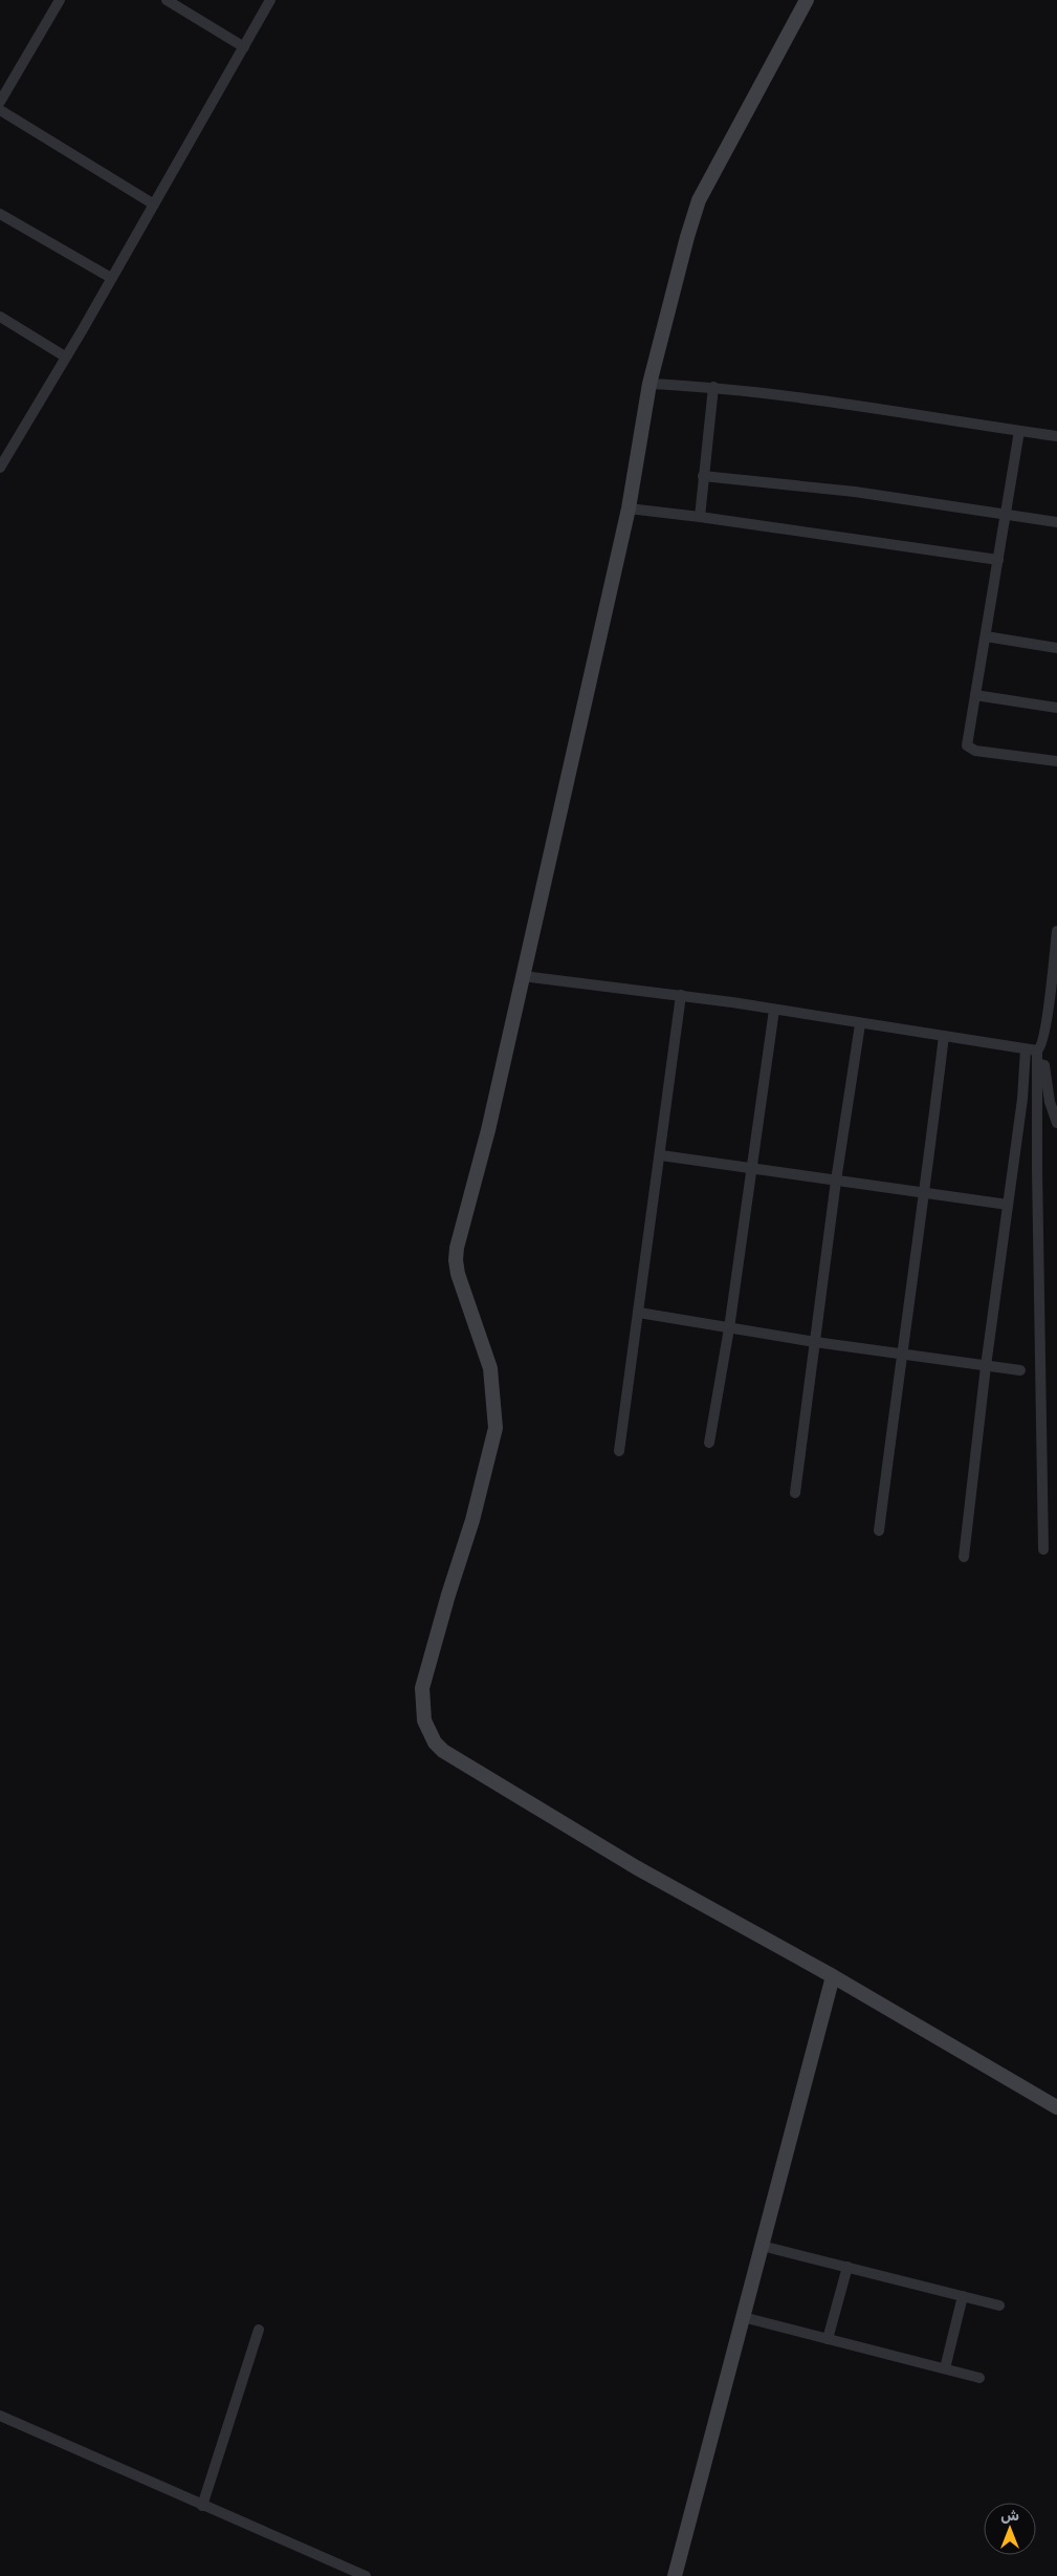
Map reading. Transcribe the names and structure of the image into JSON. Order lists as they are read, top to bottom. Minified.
{"north":"top"}
